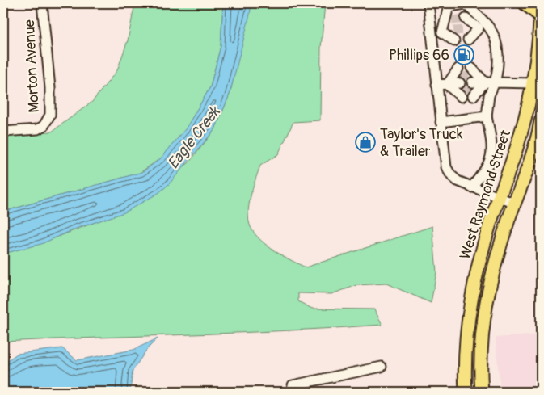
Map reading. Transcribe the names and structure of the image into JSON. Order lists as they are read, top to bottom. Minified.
{"streets":{"main road":["West Raymond Street"],"street":["Morton Avenue"]},"water":["Eagle Creek"],"places":{"fuel station":["Phillips 66"],"shop":["Taylor's Truck & Trailer"]}}
